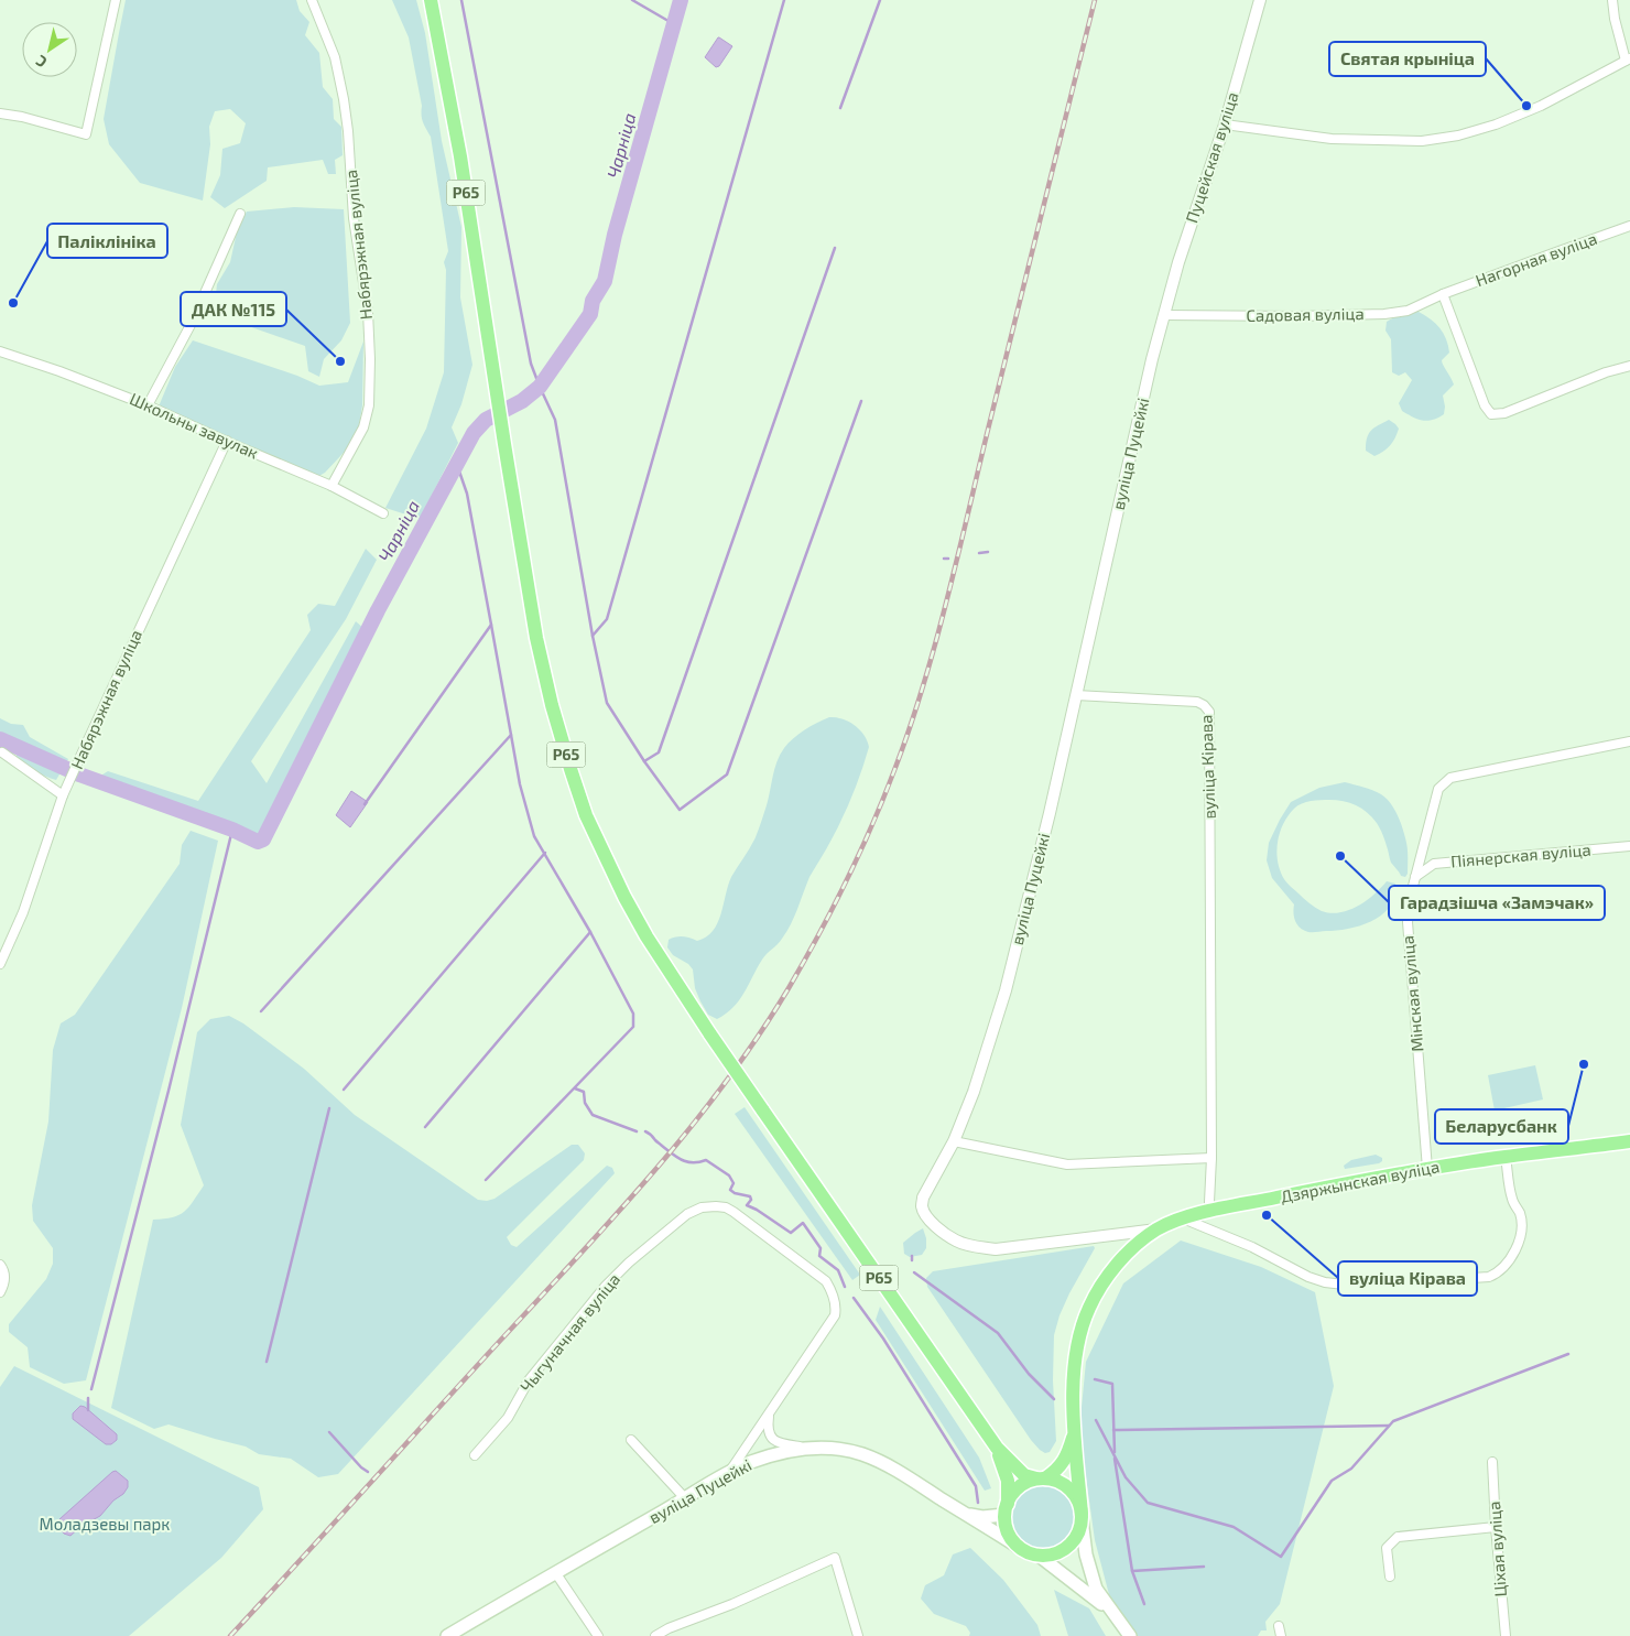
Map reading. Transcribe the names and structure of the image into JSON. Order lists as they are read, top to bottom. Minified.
{"streets":{"main road":["Р65","вуліца Пуцейкі","Дзяржынская вуліца"],"street":["Пуцейская вуліца","Набярэжная вуліца","Нагорная вуліца","Садовая вуліца","Школьны завулак","вуліца Кірава","Піянерская вуліца","Мінская вуліца","Чыгуначная вуліца","Ціхая вуліца"]},"crossings":[["Пуцейская вуліца","Садовая вуліца"],["Пуцейская вуліца","вуліца Пуцейкі"],["Р65","вуліца Пуцейкі"],["Р65","Дзяржынская вуліца"],["Набярэжная вуліца","Школьны завулак"],["Нагорная вуліца","Садовая вуліца"],["Садовая вуліца","вуліца Пуцейкі"],["вуліца Пуцейкі","вуліца Кірава"],["вуліца Пуцейкі","Дзяржынская вуліца"],["вуліца Пуцейкі","Чыгуначная вуліца"],["вуліца Кірава","Дзяржынская вуліца"],["Піянерская вуліца","Мінская вуліца"],["Мінская вуліца","Дзяржынская вуліца"]],"water":["Чарніца"],"parks":["Моладзевы парк"],"places":["Святая крыніца","Паліклініка","ДАК №115","Гарадзішча «Замэчак»","Беларусбанк","вуліца Кірава"],"north":"bottom left"}
